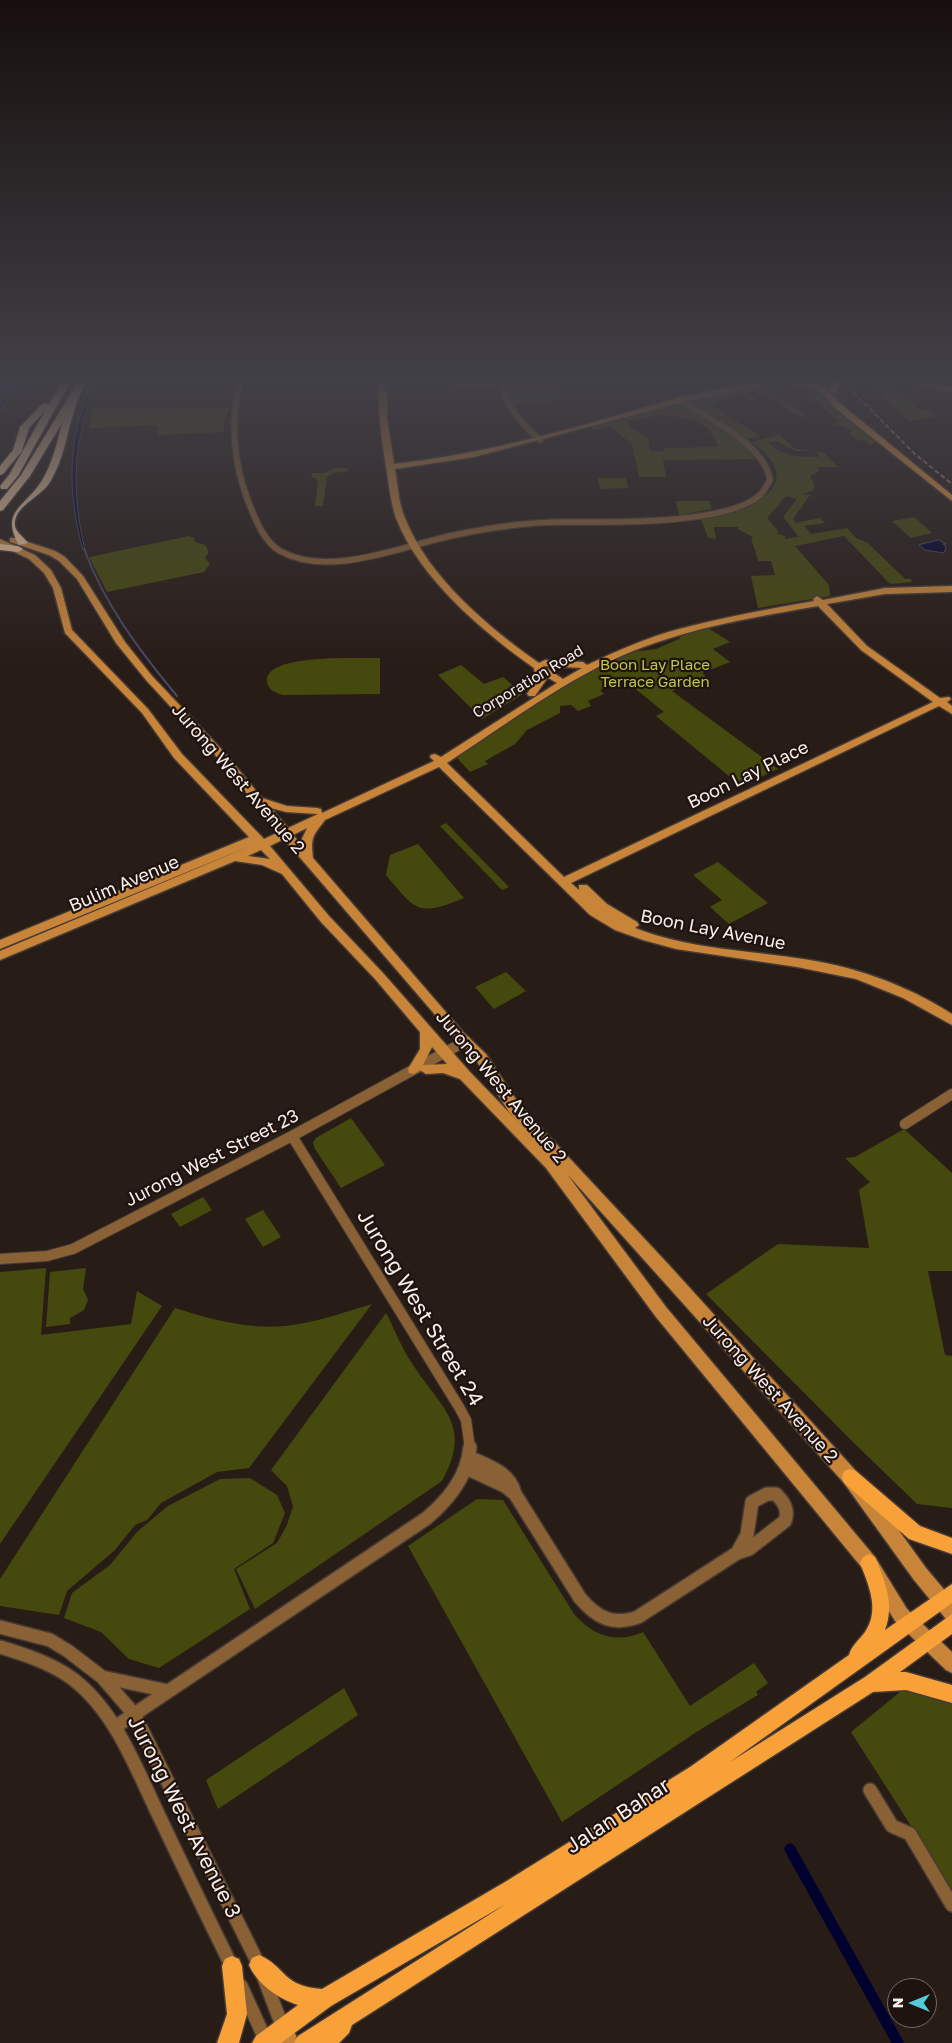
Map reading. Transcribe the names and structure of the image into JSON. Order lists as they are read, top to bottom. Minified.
{"streets":{"main road":["Corporation Road","Boon Lay Place","Jurong West Avenue 2","Bulim Avenue","Boon Lay Avenue","Jalan Bahar"],"street":["Jurong West Street 23","Jurong West Street 24","Jurong West Avenue 3"]},"crossings":[["Corporation Road","Jurong West Avenue 2"],["Corporation Road","Bulim Avenue"],["Corporation Road","Boon Lay Avenue"],["Boon Lay Place","Boon Lay Avenue"],["Jurong West Avenue 2","Bulim Avenue"],["Jurong West Avenue 2","Jurong West Street 23"],["Jurong West Avenue 2","Jalan Bahar"],["Jurong West Street 23","Jurong West Street 24"],["Jurong West Street 24","Jurong West Avenue 3"],["Jalan Bahar","Jurong West Avenue 3"]],"parks":["Boon Lay Place Terrace Garden"],"north":"left"}
